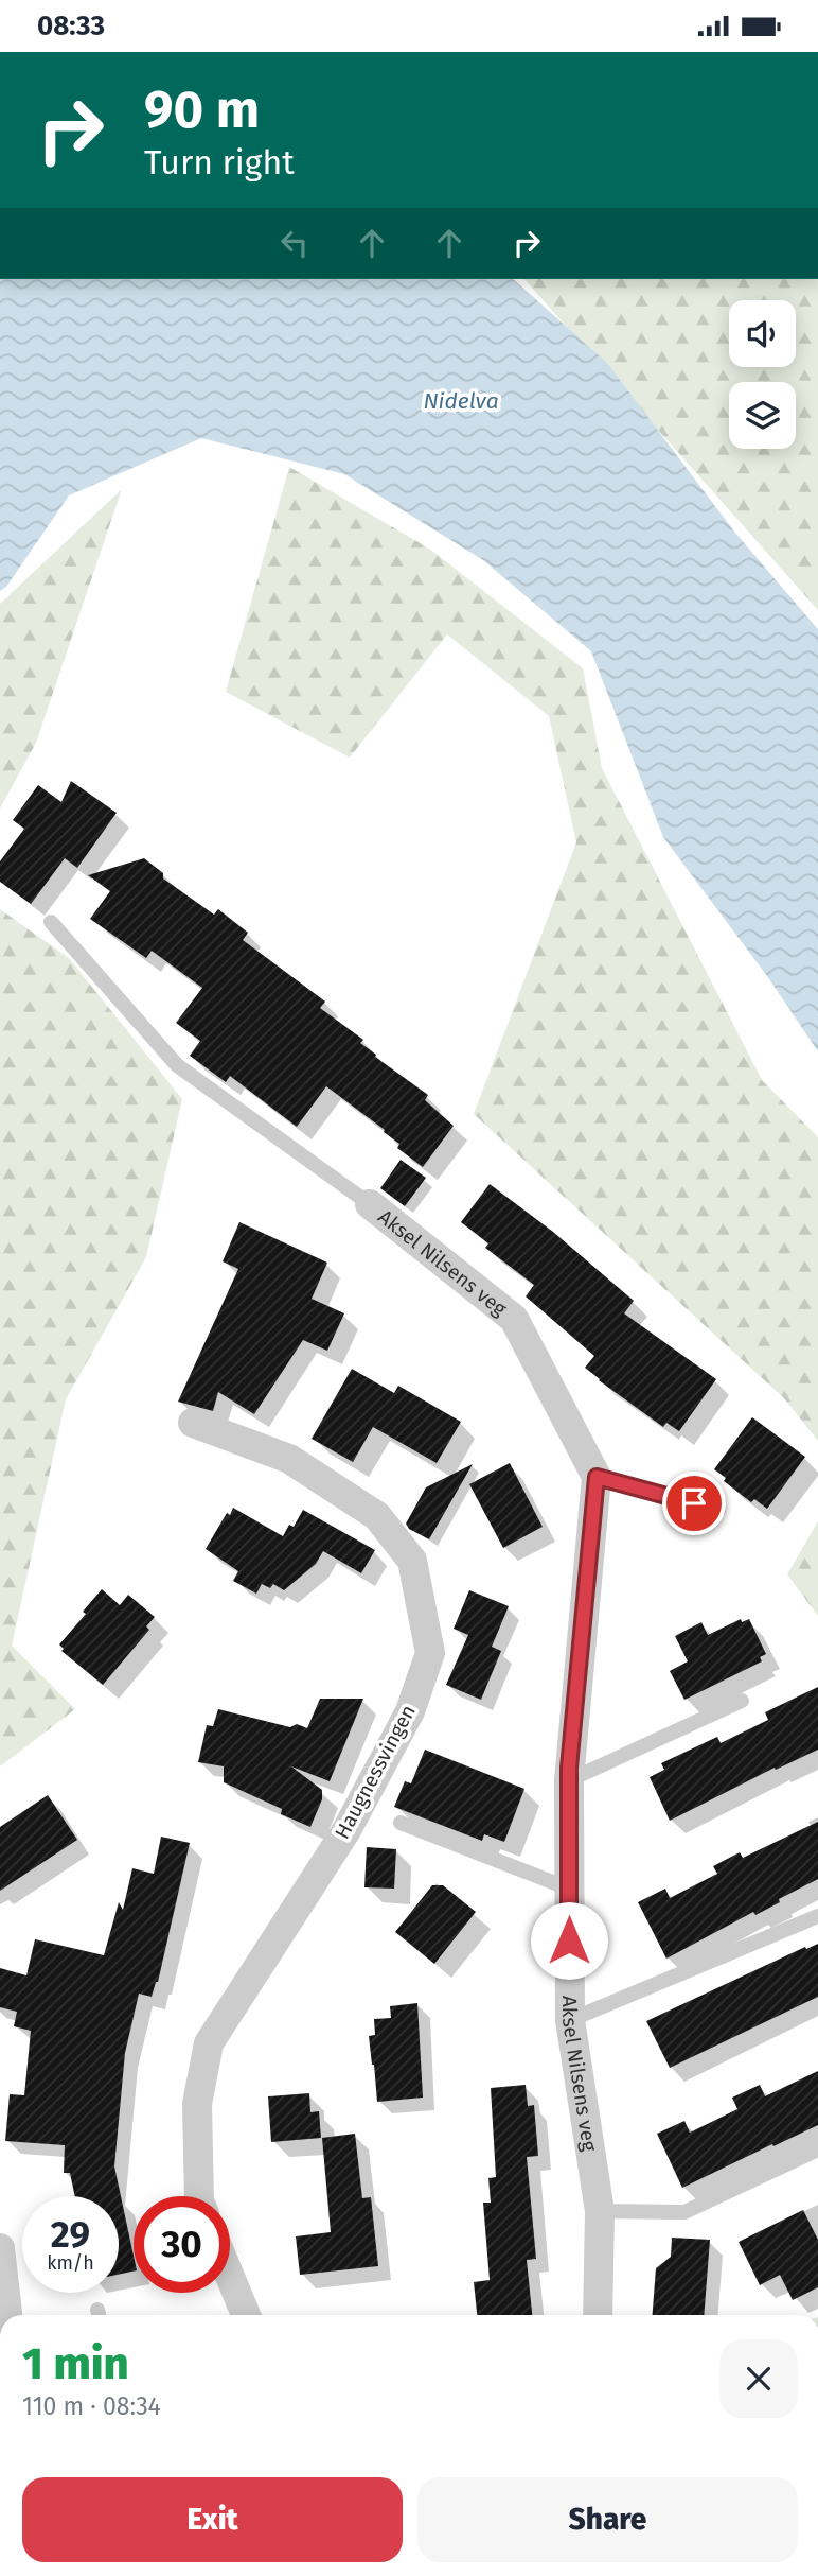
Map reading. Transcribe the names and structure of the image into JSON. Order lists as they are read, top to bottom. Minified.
{"streets":{"street":["Aksel Nilsens veg","Haugnessvingen"]},"water":["Nidelva"],"page":{"status":"08:33","turn":["90 m","Turn right"],"speed":"29 km/h","limit":"30","heading":["1 min","110 m · 08:34"],"buttons":["Exit","Share"]}}
